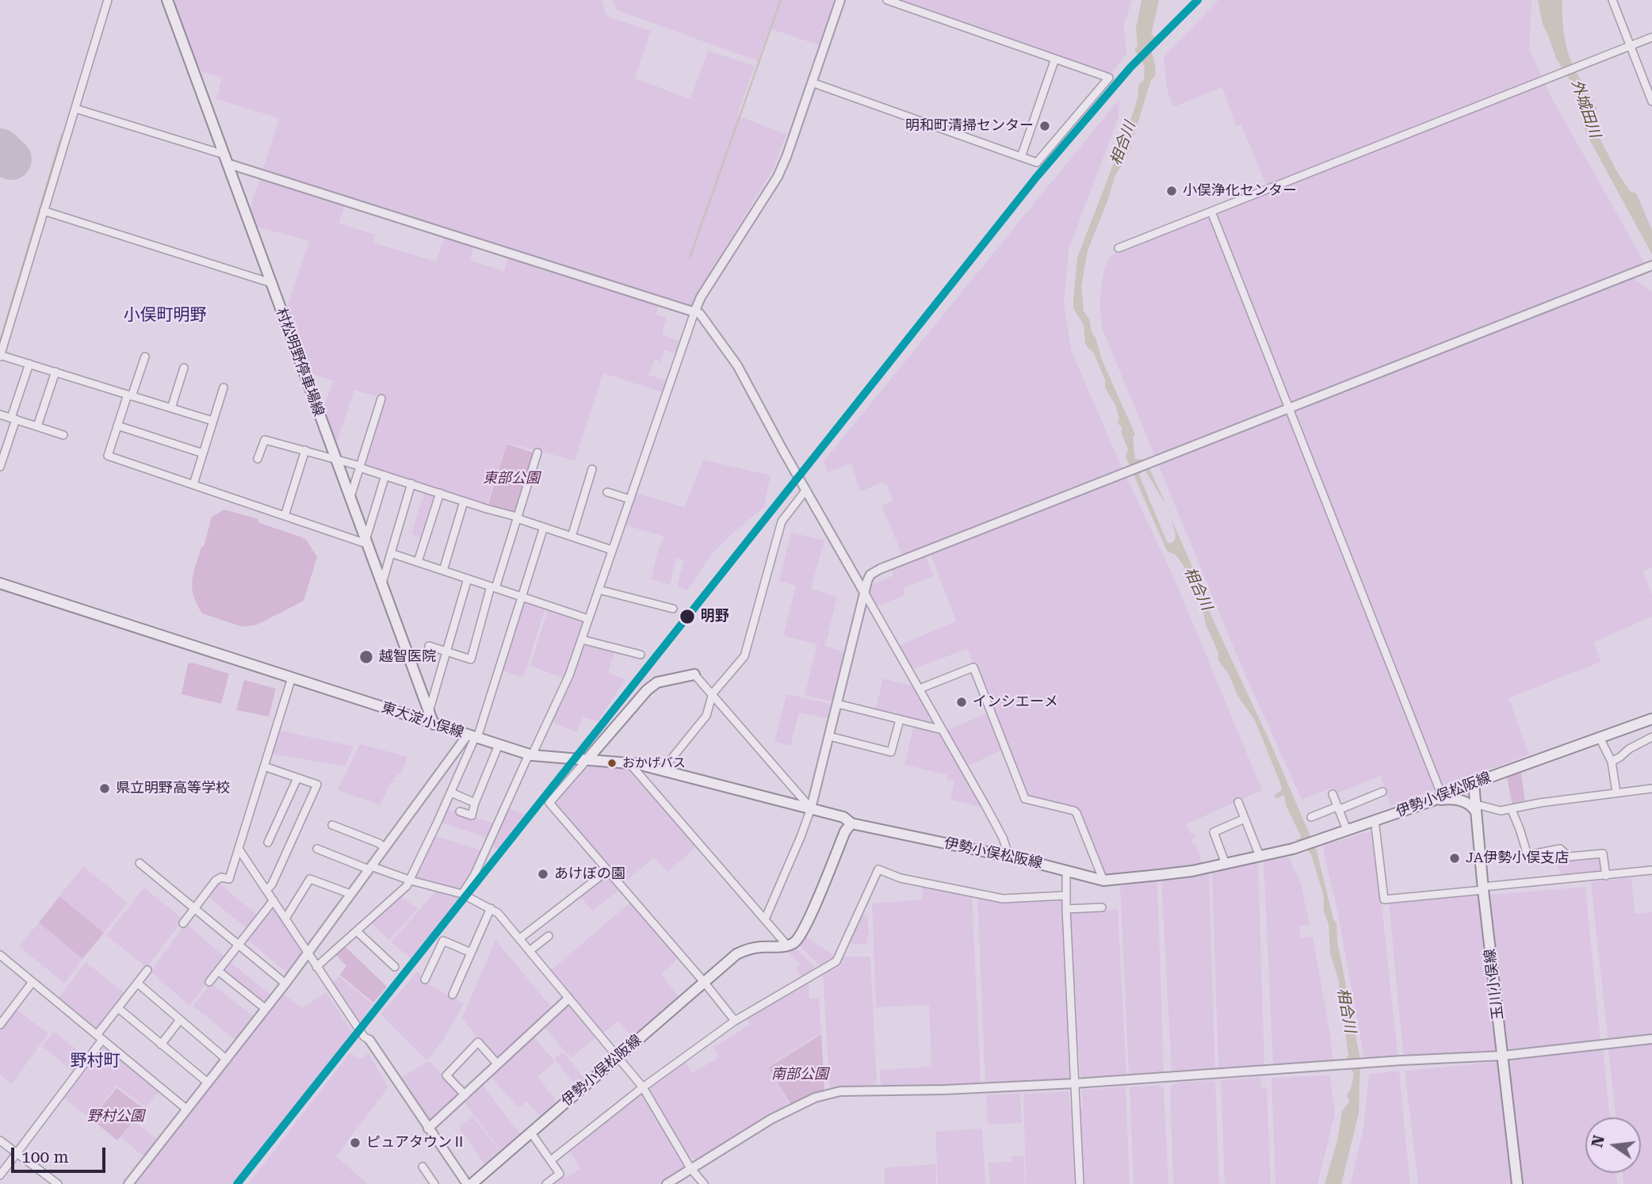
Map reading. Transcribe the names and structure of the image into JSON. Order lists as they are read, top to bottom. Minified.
{"streets":{"main road":["村松明野停車場線","東大淀小俣線","伊勢小俣松阪線","玉川小俣線"]},"crossings":[["村松明野停車場線","東大淀小俣線"],["東大淀小俣線","伊勢小俣松阪線"],["伊勢小俣松阪線","玉川小俣線"]],"districts":["小俣町明野","野村町"],"water":["外城田川","相合川"],"parks":["東部公園","南部公園","野村公園"],"places":["明和町清掃センター","小俣浄化センター","明野","越智医院","インシエーメ","おかげバス","県立明野高等学校","JA伊勢小俣支店","あけぼの園","ピュアタウンⅡ"],"scale_bar":"100 m","north":"left"}
